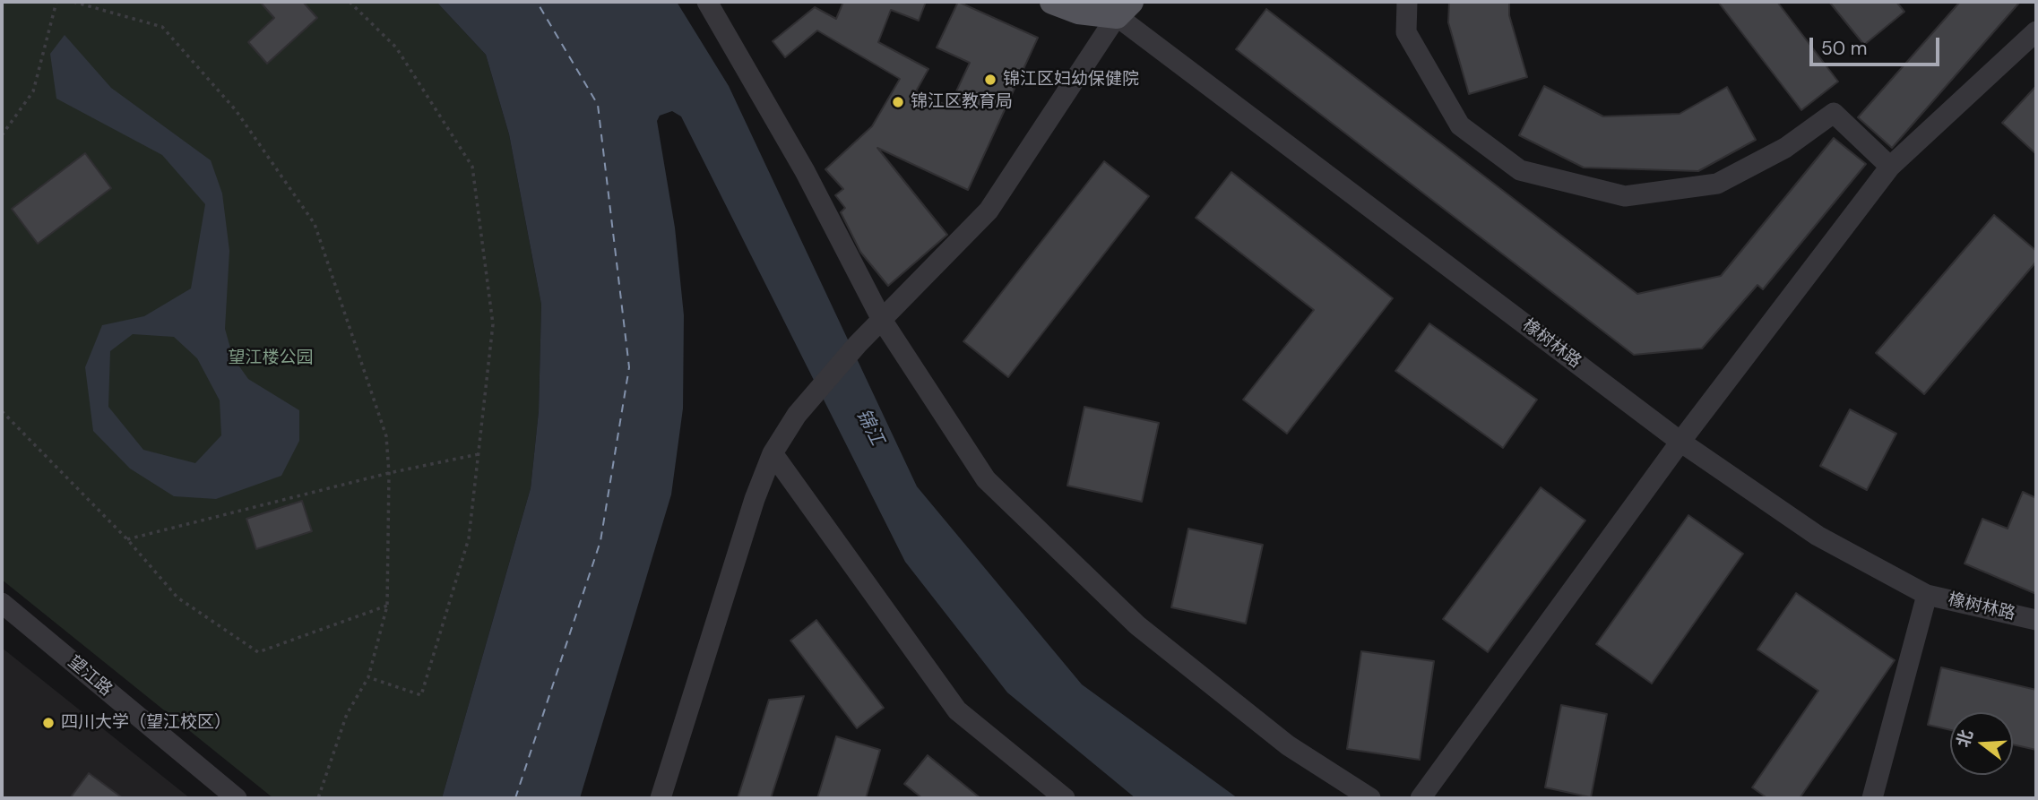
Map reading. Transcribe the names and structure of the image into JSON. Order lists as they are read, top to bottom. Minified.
{"streets":{"street":["橡树林路","望江路"]},"water":["锦江"],"parks":["望江楼公园"],"places":["锦江区妇幼保健院","锦江区教育局","四川大学（望江校区）"],"scale_bar":"50 m","north":"left"}
